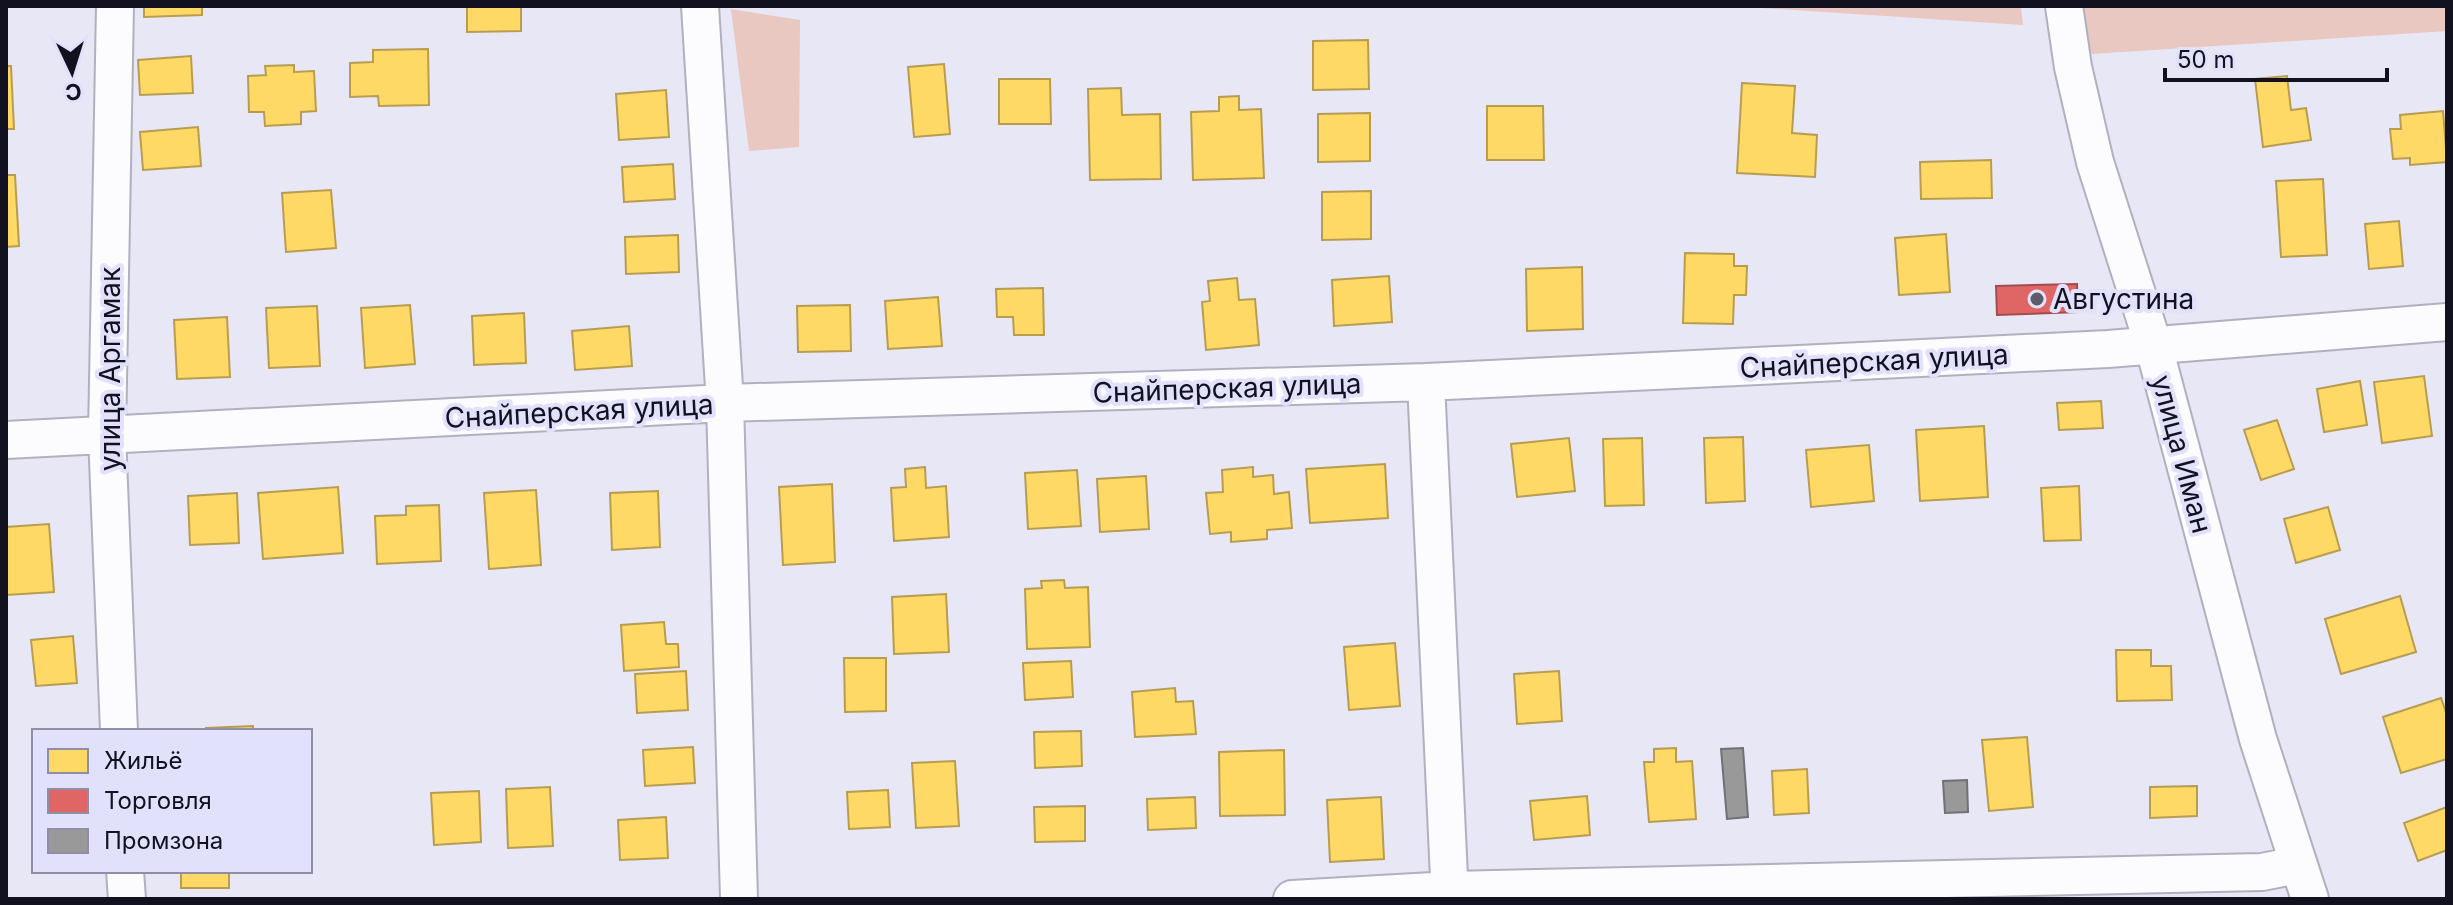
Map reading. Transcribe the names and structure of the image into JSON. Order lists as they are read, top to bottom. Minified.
{"streets":{"street":["Снайперская улица","улица Аргамак","улица Иман"]},"crossings":[["Снайперская улица","улица Аргамак"],["Снайперская улица","улица Иман"]],"places":["Августина"],"legend":["Жильё","Торговля","Промзона"],"scale_bar":"50 m","north":"bottom"}
